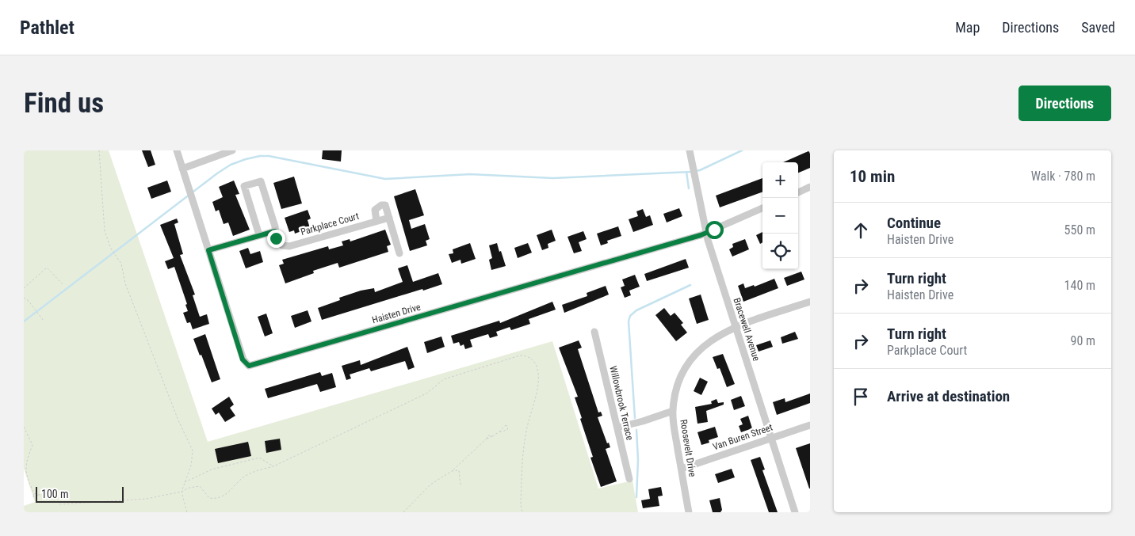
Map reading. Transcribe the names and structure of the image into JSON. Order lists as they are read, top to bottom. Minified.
{"streets":{"street":["Parkplace Court","Haisten Drive","Bracewell Avenue","Willowbrook Terrace","Van Buren Street","Roosevelt Drive"]},"crossings":[["Haisten Drive","Bracewell Avenue"],["Bracewell Avenue","Van Buren Street"],["Bracewell Avenue","Roosevelt Drive"],["Van Buren Street","Roosevelt Drive"]],"scale_bar":"100 m","page":{"header":"Pathlet","nav":["Map","Directions","Saved"],"buttons":"Directions","title":"Find us","heading":["10 min","Walk · 780 m"],"map_buttons":["+","−"],"list":[["Continue","Haisten Drive","550 m"],["Turn right","Haisten Drive","140 m"],["Turn right","Parkplace Court","90 m"],"Arrive at destination"],"scale":"100 m"}}
